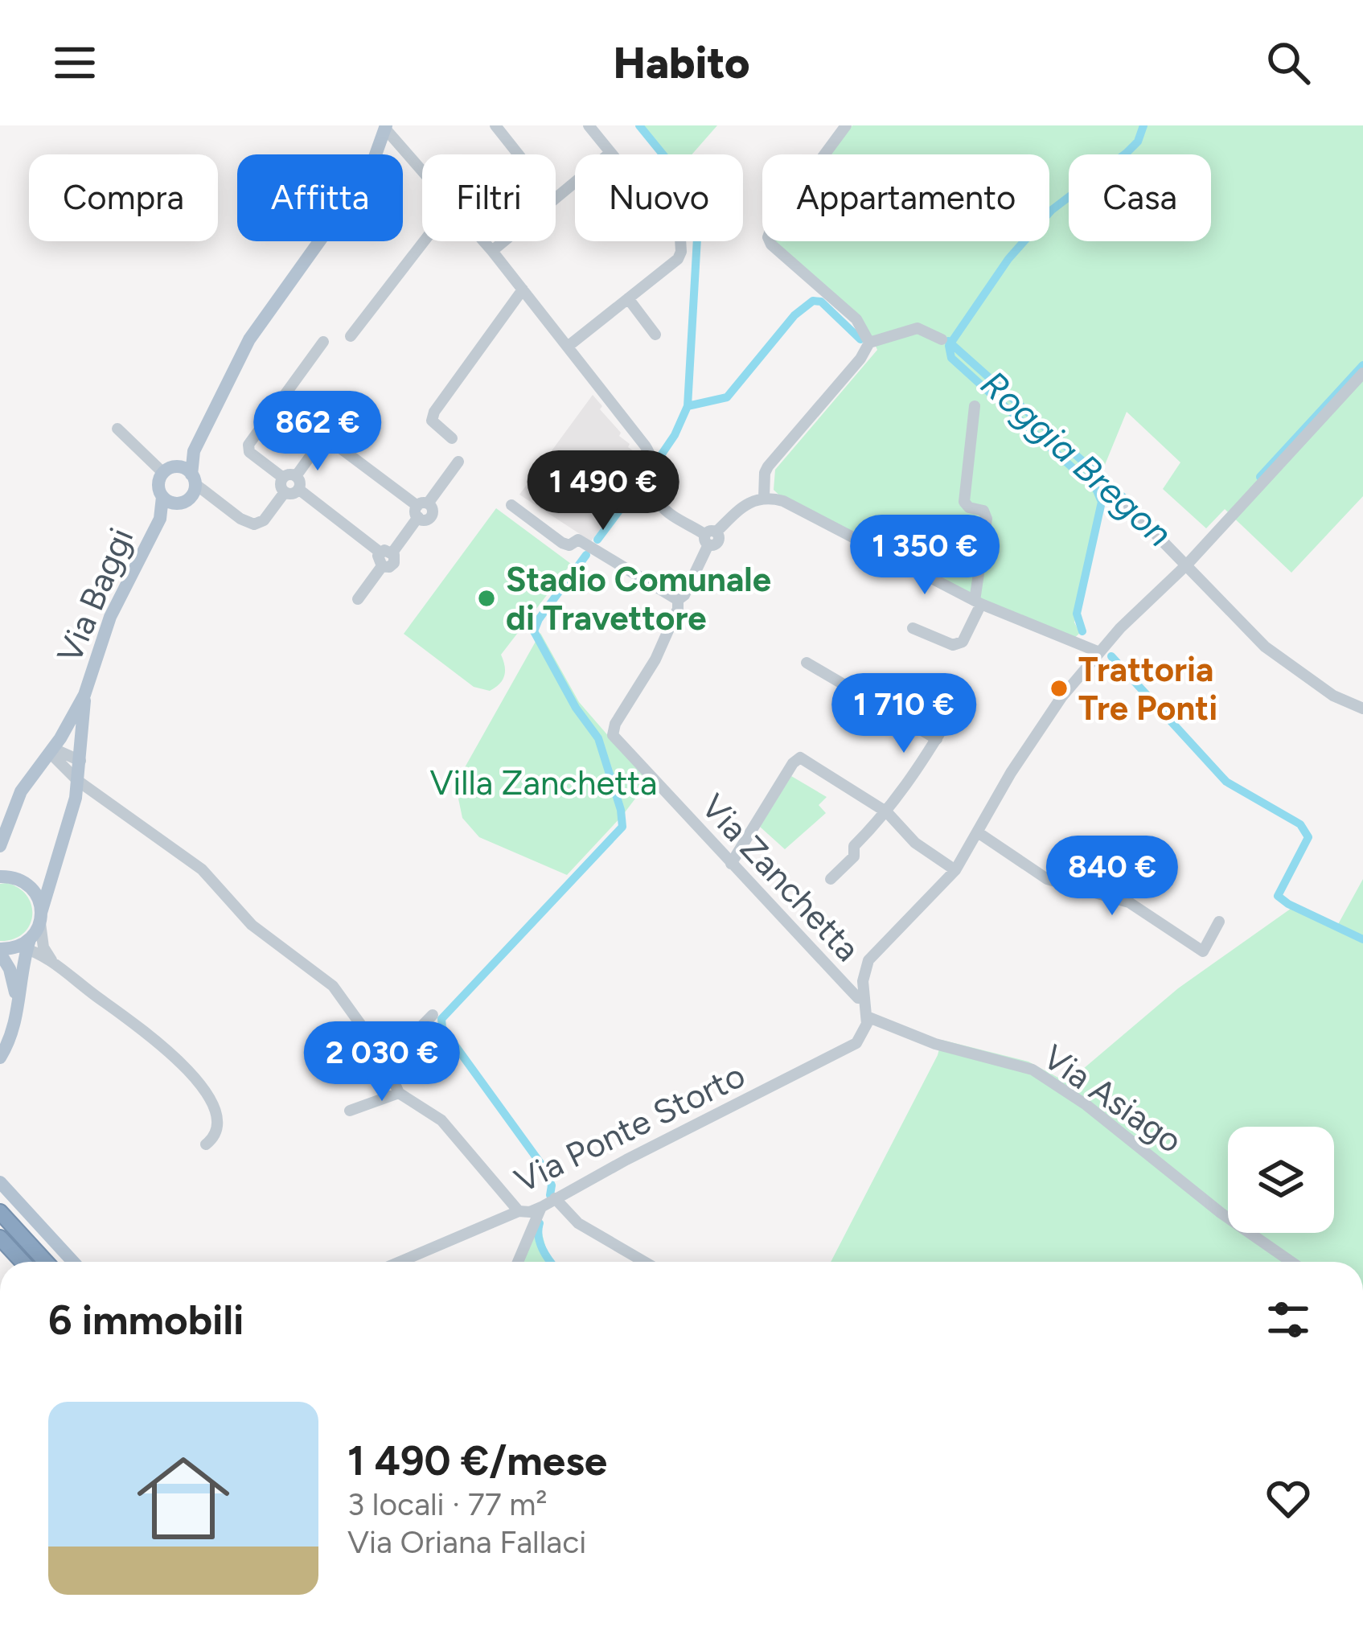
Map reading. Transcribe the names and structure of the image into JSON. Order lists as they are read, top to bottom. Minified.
{"streets":{"main road":["Via Baggi"],"street":["Via Zanchetta","Via Asiago","Via Ponte Storto"]},"crossings":[["Via Asiago","Via Ponte Storto"]],"water":["Roggia Bregon"],"parks":["Villa Zanchetta"],"places":["Stadio Comunale di Travettore","Trattoria Tre Ponti"],"page":{"header":"Habito","chip":["Compra","Affitta","Filtri","Nuovo","Appartamento","Casa"],"price":["862 €","1 490 €","1 350 €","1 710 €","840 €","2 030 €"],"heading":"6 immobili","list":[{"name":"1 490 €/mese","note":"3 locali · 77 m² · Via Oriana Fallaci"}]}}
